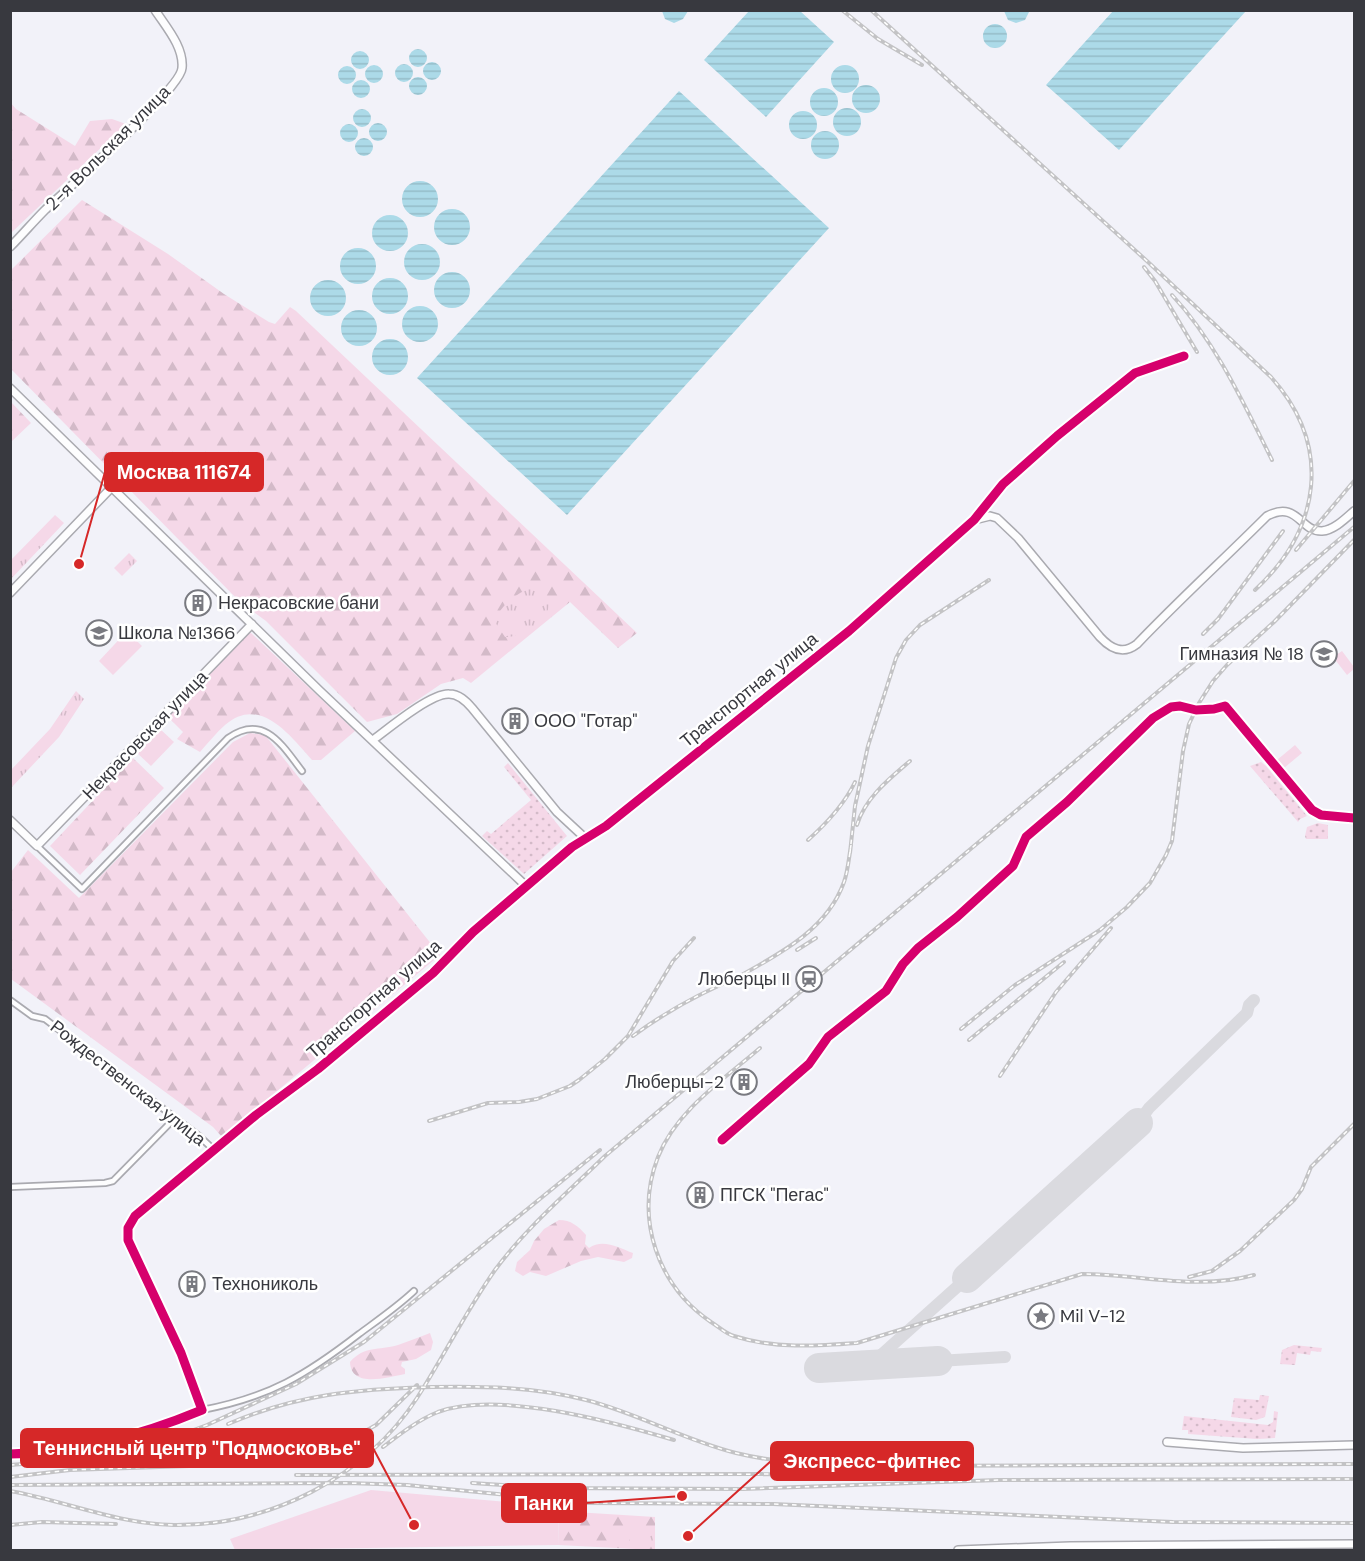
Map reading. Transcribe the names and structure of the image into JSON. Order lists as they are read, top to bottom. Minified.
{"streets":{"street":["2-я Вольская улица","Транспортная улица","Некрасовская улица","Рождественская улица"]},"crossings":[["Транспортная улица","Рождественская улица"]],"places":{"other":["Москва 111674","Панки","Теннисный центр \"Подмосковье\"","Экспресс-фитнес"],"building":["Некрасовские бани","ООО \"Готар\"","Люберцы-2","ПГСК \"Пегас\"","Технониколь"],"school or university":["Школа №1366","Гимназия № 18"],"station":["Люберцы II"],"place":["Mil V-12"]}}
